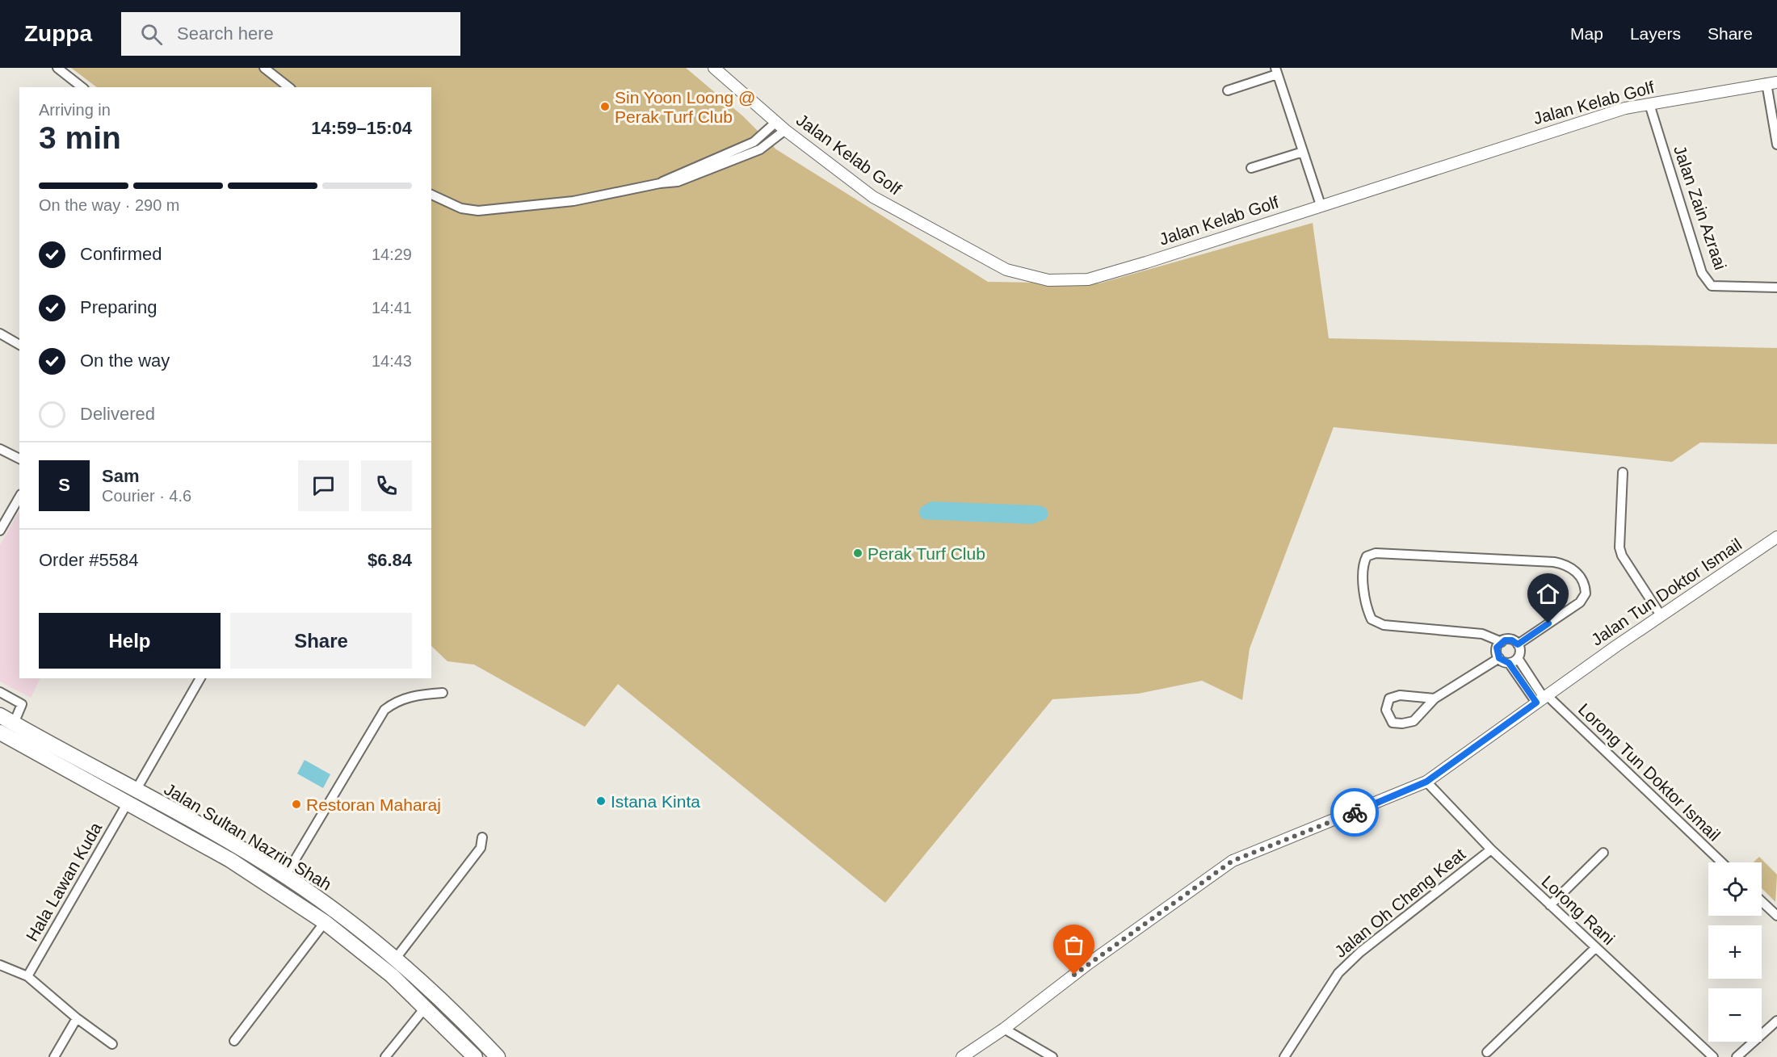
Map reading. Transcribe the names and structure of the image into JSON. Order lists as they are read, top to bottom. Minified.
{"streets":{"highway":["Jalan Sultan Nazrin Shah"],"street":["Jalan Kelab Golf","Jalan Zain Azraai","Jalan Tun Doktor Ismail","Lorong Tun Doktor Ismail","Hala Lawan Kuda","Jalan Oh Cheng Keat","Lorong Rani"]},"crossings":[["Jalan Kelab Golf","Jalan Zain Azraai"],["Jalan Tun Doktor Ismail","Lorong Tun Doktor Ismail"],["Jalan Tun Doktor Ismail","Lorong Rani"],["Jalan Sultan Nazrin Shah","Hala Lawan Kuda"],["Jalan Oh Cheng Keat","Lorong Rani"]],"places":["Sin Yoon Loong @ Perak Turf Club","Perak Turf Club","Istana Kinta","Restoran Maharaj"],"page":{"header":"Zuppa","search":"Search here","nav":["Map","Layers","Share"],"heading":["3 min","Arriving in","14:59–15:04"],"panel":["Sam","Courier · 4.6","Order #5584","$6.84"],"bar":"On the way · 290 m","list":[["Confirmed","14:29"],["Preparing","14:41"],["On the way","14:43"],"Delivered"],"round":"S","buttons":["Help","Share"],"map_buttons":["+","−"]}}
